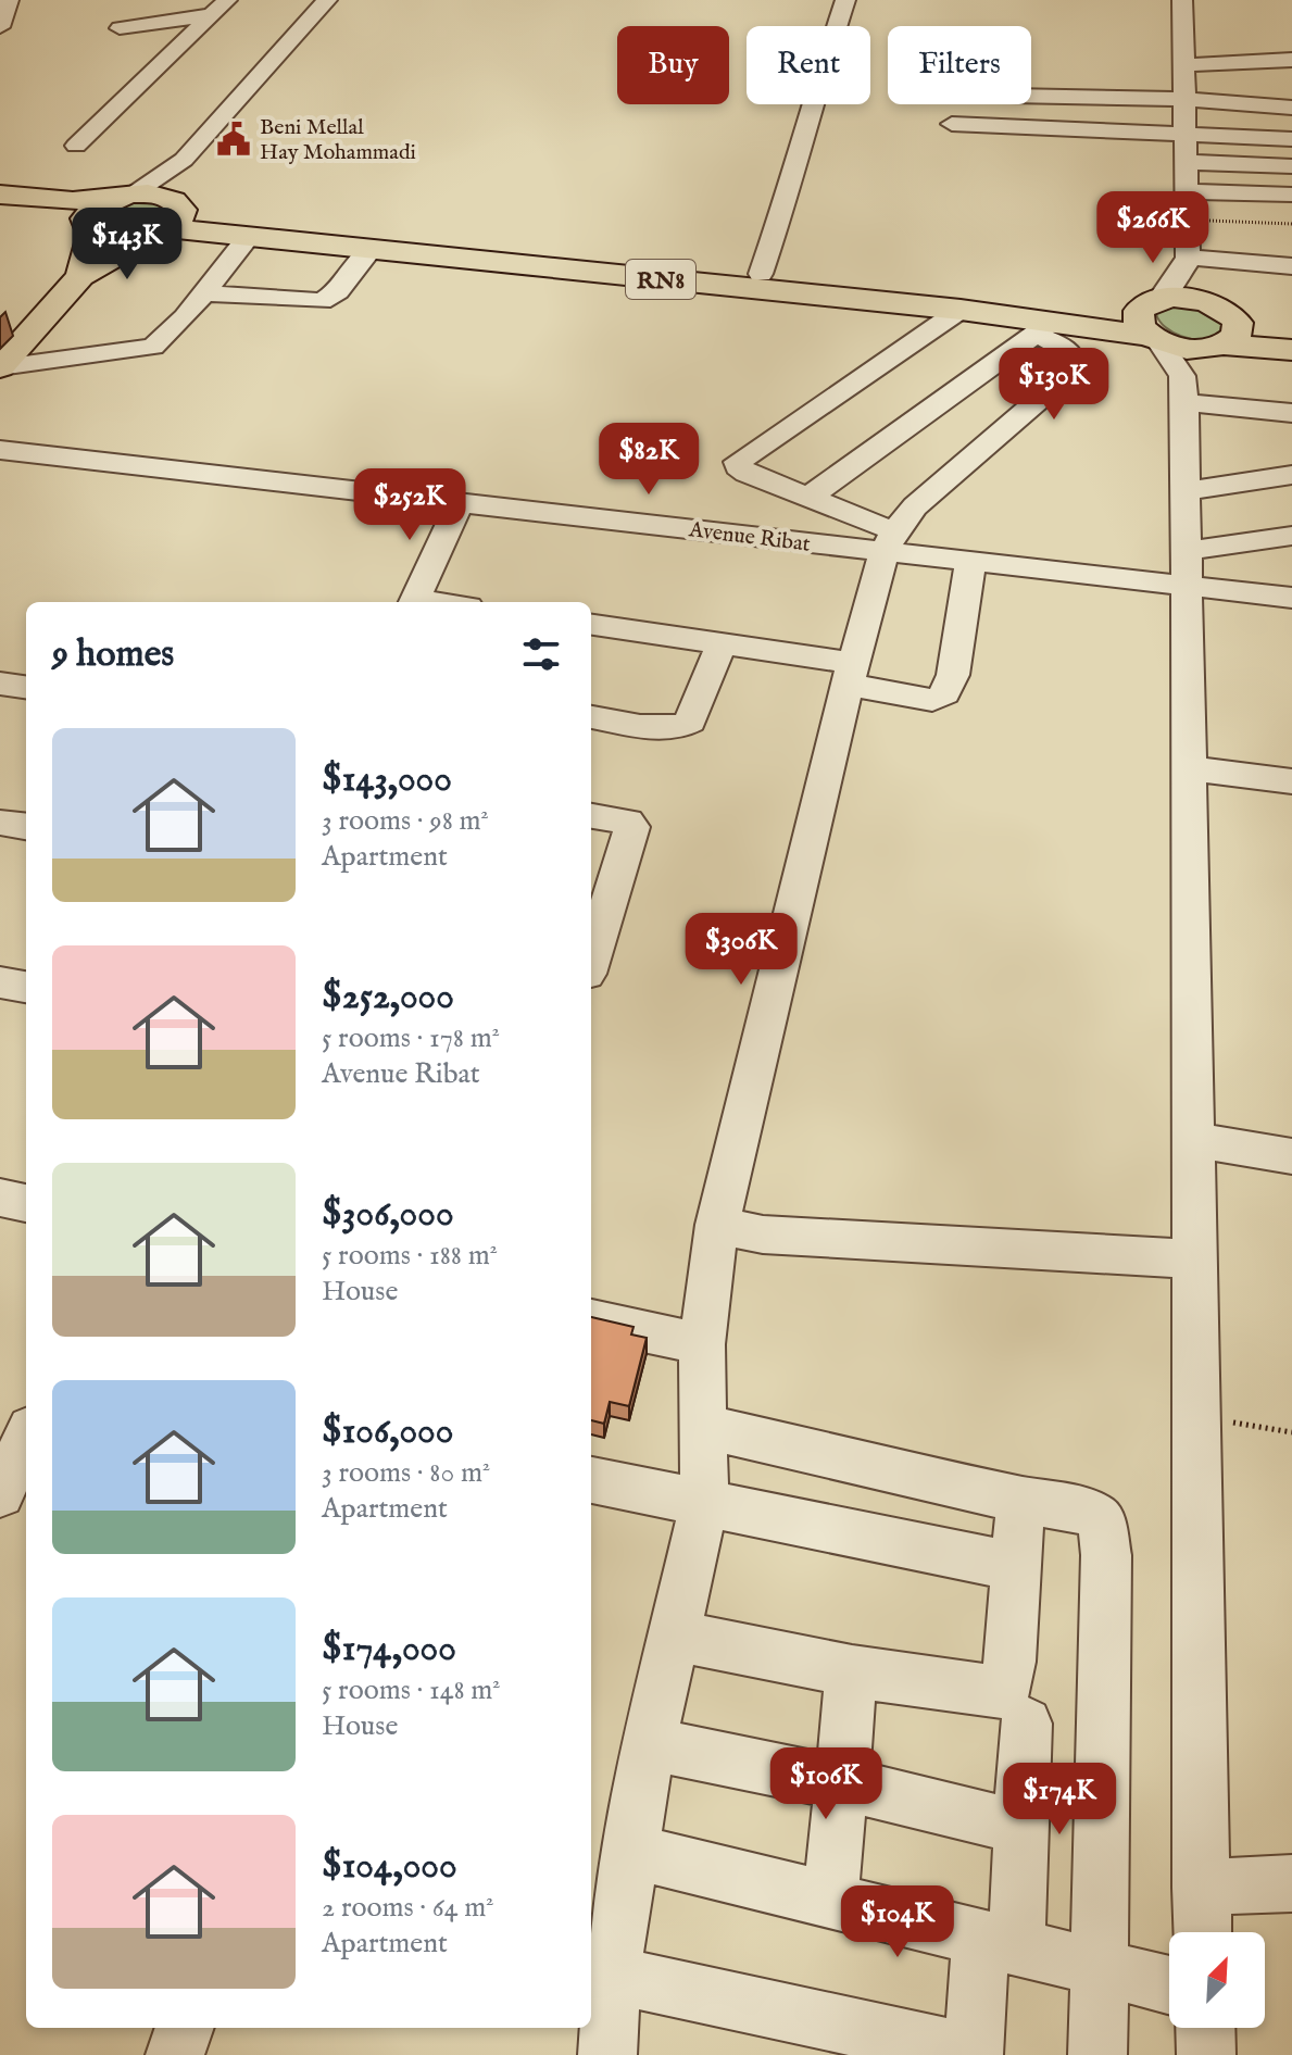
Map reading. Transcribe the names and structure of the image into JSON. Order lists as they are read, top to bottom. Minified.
{"streets":{"main road":["RN8"],"street":["Avenue Ribat"]},"places":{"public building":["Beni Mellal Hay Mohammadi"]},"north":"top right","page":{"chip":["Buy","Rent","Filters"],"price":["$266K","$143K","$130K","$82K","$252K","$306K","$106K","$174K","$104K"],"heading":"9 homes","list":[{"name":"$143,000","note":"3 rooms · 98 m² · Apartment"},{"name":"$252,000","note":"5 rooms · 178 m² · Avenue Ribat"},{"name":"$306,000","note":"5 rooms · 188 m² · House"},{"name":"$106,000","note":"3 rooms · 80 m² · Apartment"},{"name":"$174,000","note":"5 rooms · 148 m² · House"},{"name":"$104,000","note":"2 rooms · 64 m² · Apartment"}]}}
